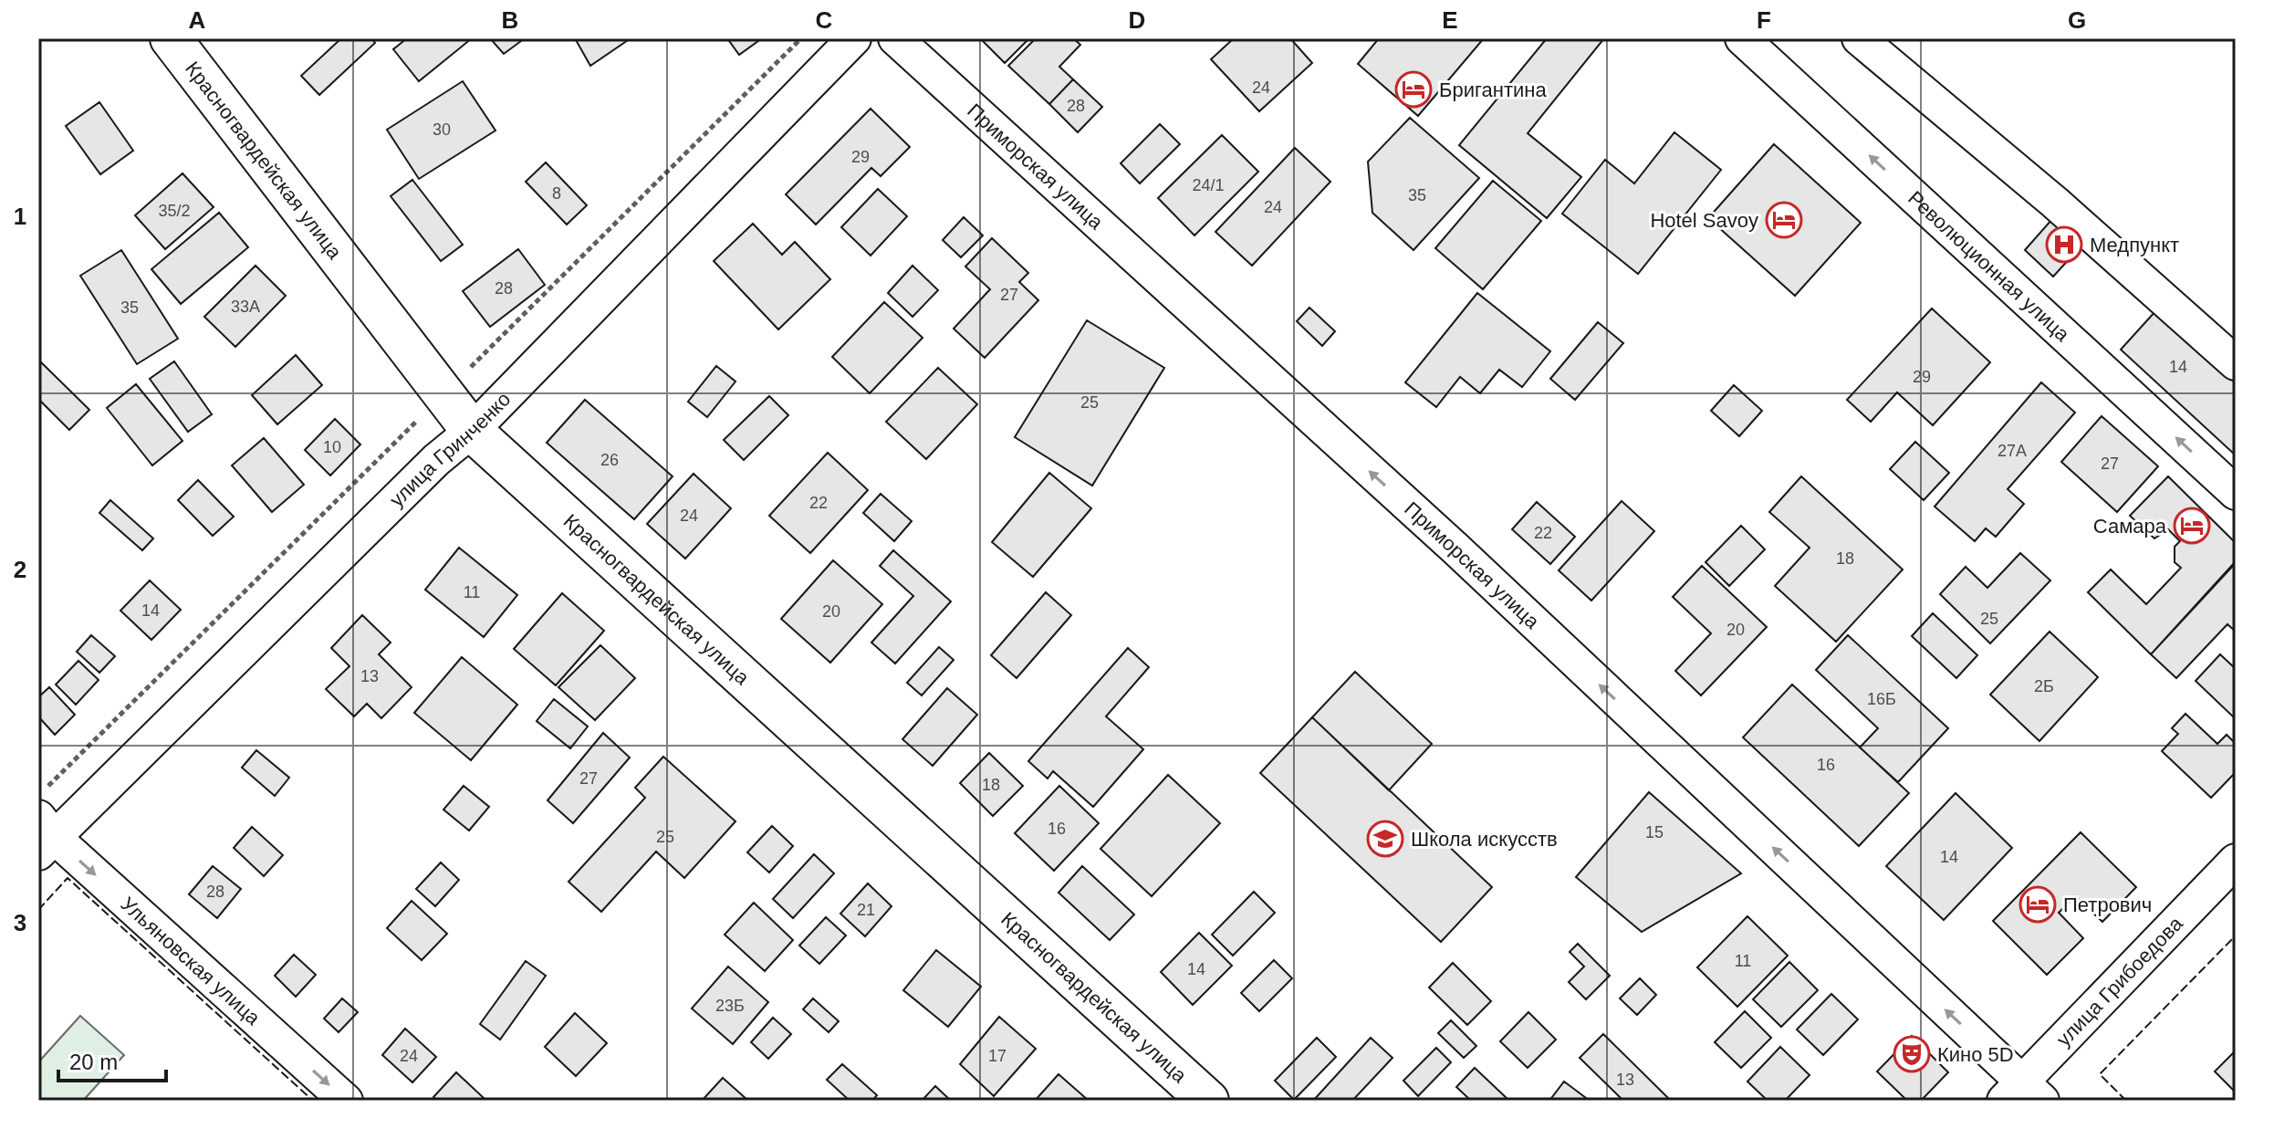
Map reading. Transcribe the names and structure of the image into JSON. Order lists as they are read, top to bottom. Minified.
{"streets":{"street":["Красногвардейская улица","Приморская улица","Революционная улица","улица Гринченко","Ульяновская улица","улица Грибоедова"]},"crossings":[["Красногвардейская улица","улица Гринченко"],["Приморская улица","улица Грибоедова"],["улица Гринченко","Ульяновская улица"]],"one_way":["Приморская улица","Ульяновская улица"],"places":{"hotel":["Бригантина","Hotel Savoy","Самара","Петрович"],"hospital":["Медпункт"],"school or university":["Школа искусств"],"theatre":["Кино 5D"]},"house_numbers":["24","28","30","29","24/1","8","35","24","35/2","28","27","33А","35","14","29","25","10","27А","26","27","22","24","22","18","11","14","20","25","20","13","2Б","16Б","16","27","18","16","15","25","14","28","21","11","14","23Б","24","17","13"],"scale_bar":"20 m","grid":{"columns":["A","B","C","D","E","F","G"],"rows":["1","2","3"]}}
